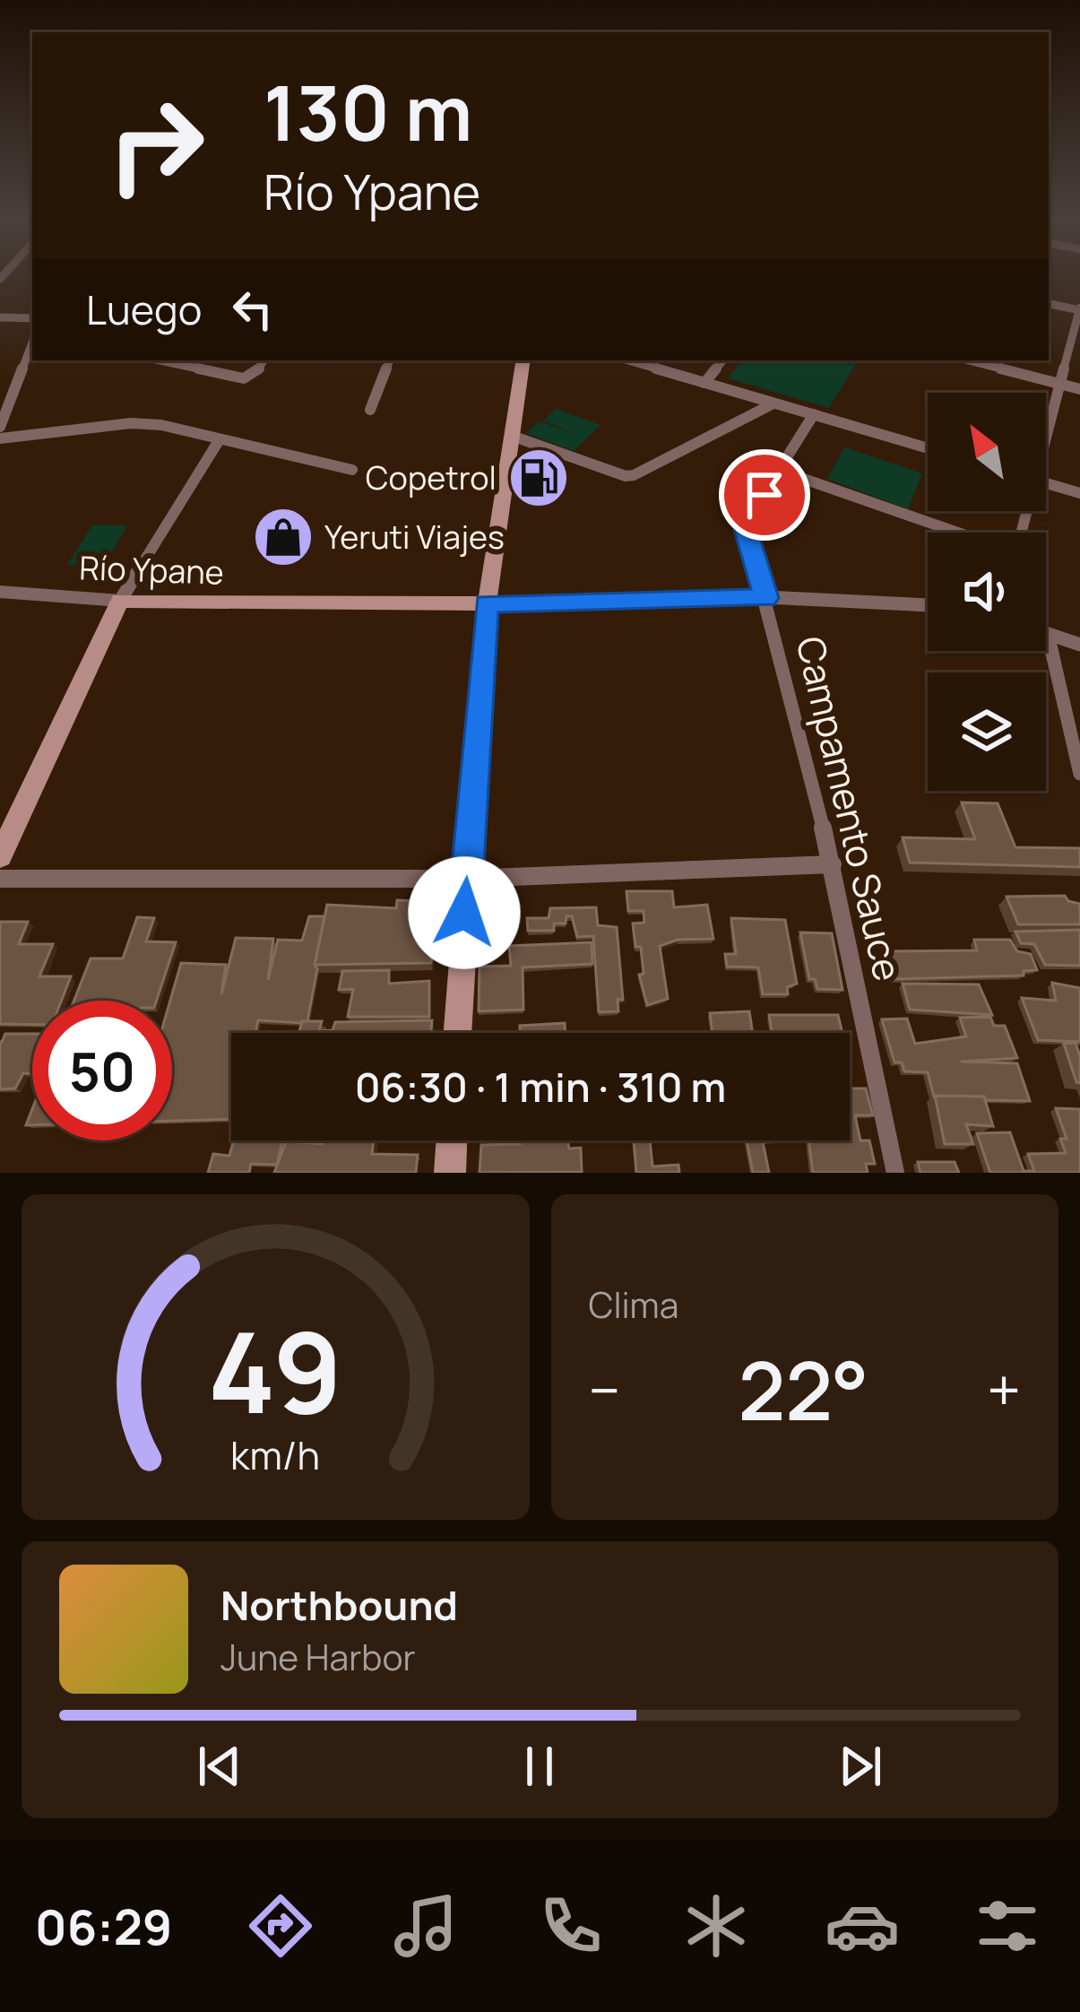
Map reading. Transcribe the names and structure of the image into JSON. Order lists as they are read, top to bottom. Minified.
{"streets":{"main road":["Río Ypane"],"street":["Campamento Sauce"]},"crossings":[["Río Ypane","Campamento Sauce"]],"places":{"fuel station":["Copetrol"],"shop":["Yeruti Viajes"]},"north":"top left","page":{"turn":["130 m","Río Ypane"],"then":"Luego","limit":"50","trip":"06:30 · 1 min · 310 m","tile":"Clima","heat":["−","22°","+"],"song":["Northbound","June Harbor"],"tabs":"06:29","gauge":["49","km/h"]}}
